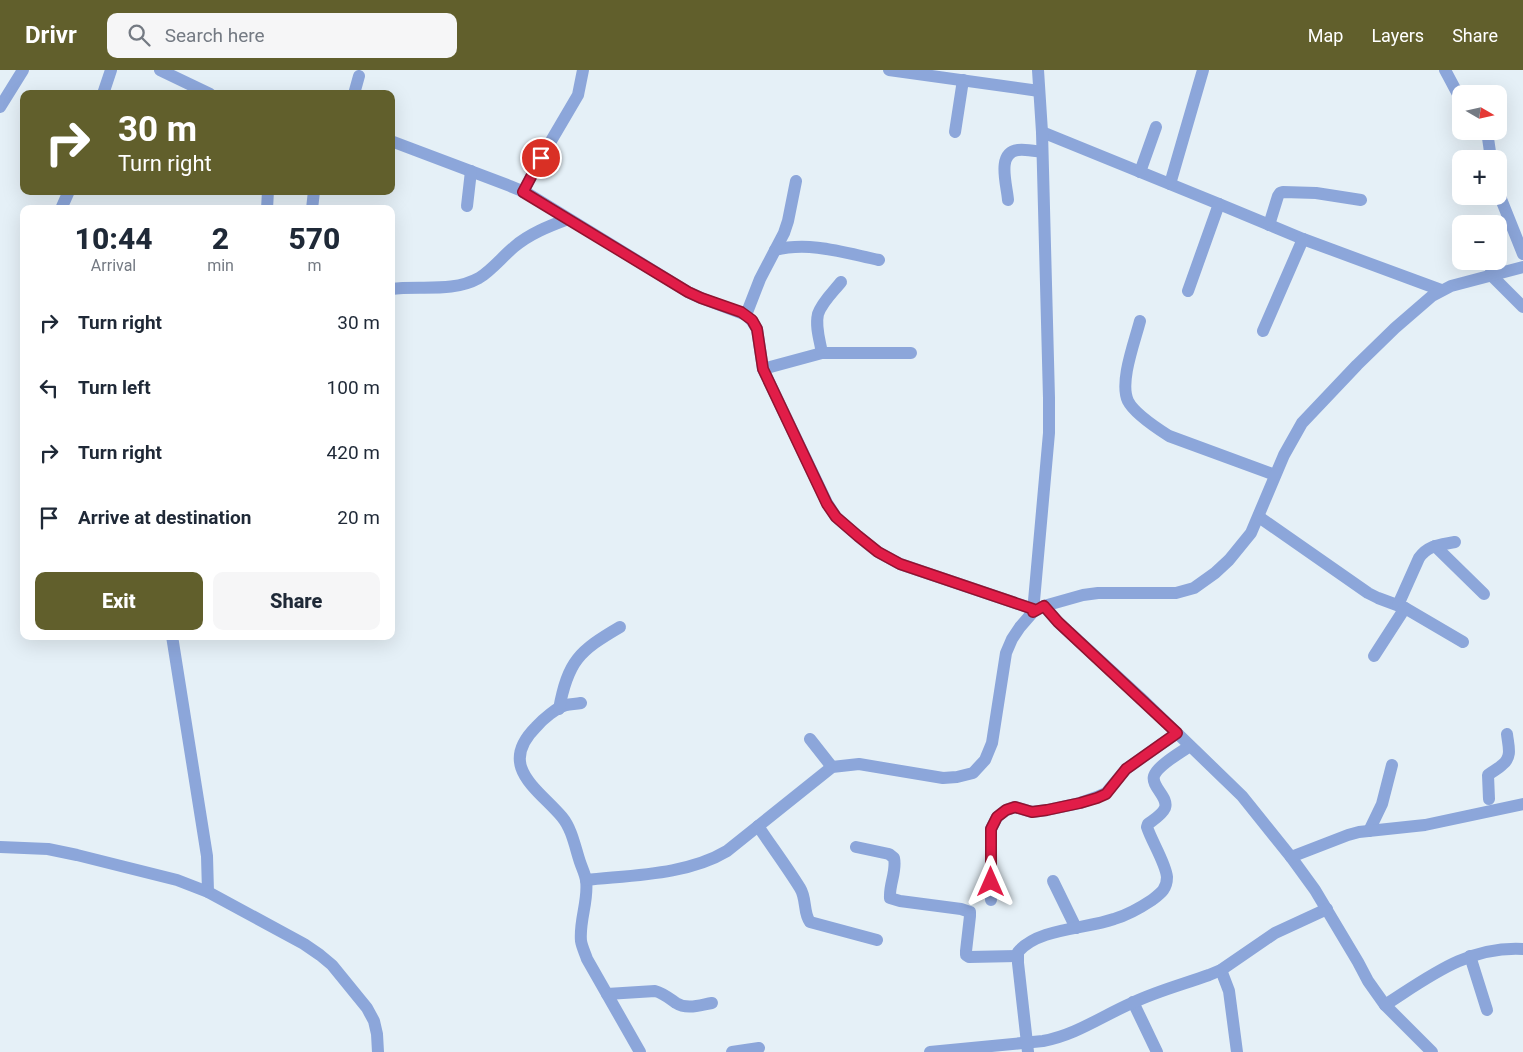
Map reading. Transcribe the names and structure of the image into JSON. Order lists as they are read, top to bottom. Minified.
{"north":"right","page":{"header":"Drivr","search":"Search here","nav":["Map","Layers","Share"],"map_buttons":["+","−"],"turn":["30 m","Turn right"],"eta":["10:44","Arrival","2","min","570","m"],"list":[{"name":"Turn right","value":"30 m"},{"name":"Turn left","value":"100 m"},{"name":"Turn right","value":"420 m"},{"name":"Arrive at destination","value":"20 m"}],"buttons":["Exit","Share"]}}
